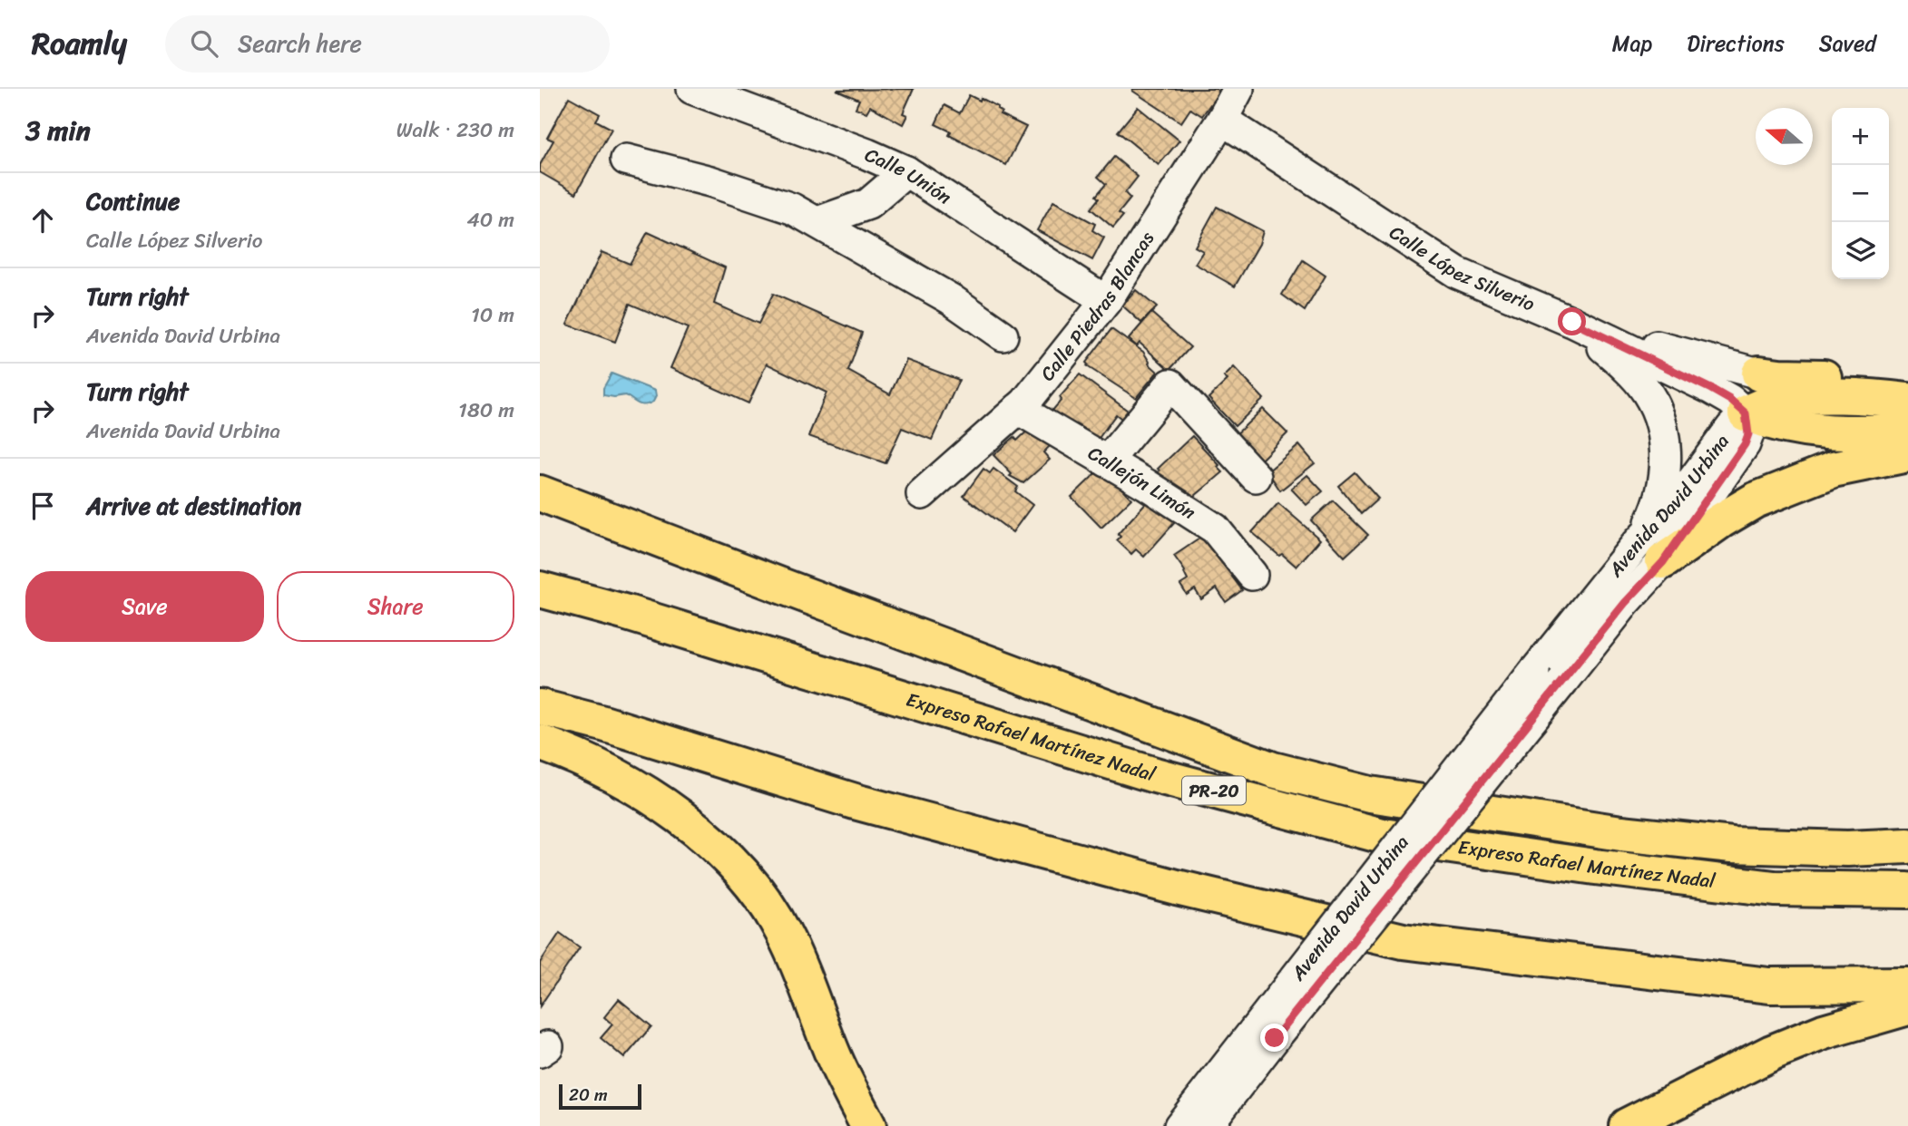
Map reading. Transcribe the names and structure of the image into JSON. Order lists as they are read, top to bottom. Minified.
{"streets":{"highway":["Expreso Rafael Martínez Nadal","PR-20"],"street":["Calle Unión","Calle López Silverio","Calle Piedras Blancas","Callejón Limón","Avenida David Urbina"]},"crossings":[["Calle Unión","Calle Piedras Blancas"],["Calle López Silverio","Calle Piedras Blancas"],["Calle López Silverio","Avenida David Urbina"],["Calle Piedras Blancas","Callejón Limón"]],"scale_bar":"20 m","north":"left","page":{"header":"Roamly","search":"Search here","nav":["Map","Directions","Saved"],"heading":["3 min","Walk · 230 m"],"map_buttons":["+","−"],"list":[["Continue","Calle López Silverio","40 m"],["Turn right","Avenida David Urbina","10 m"],["Turn right","Avenida David Urbina","180 m"],"Arrive at destination"],"buttons":["Save","Share"],"scale":"20 m"}}
